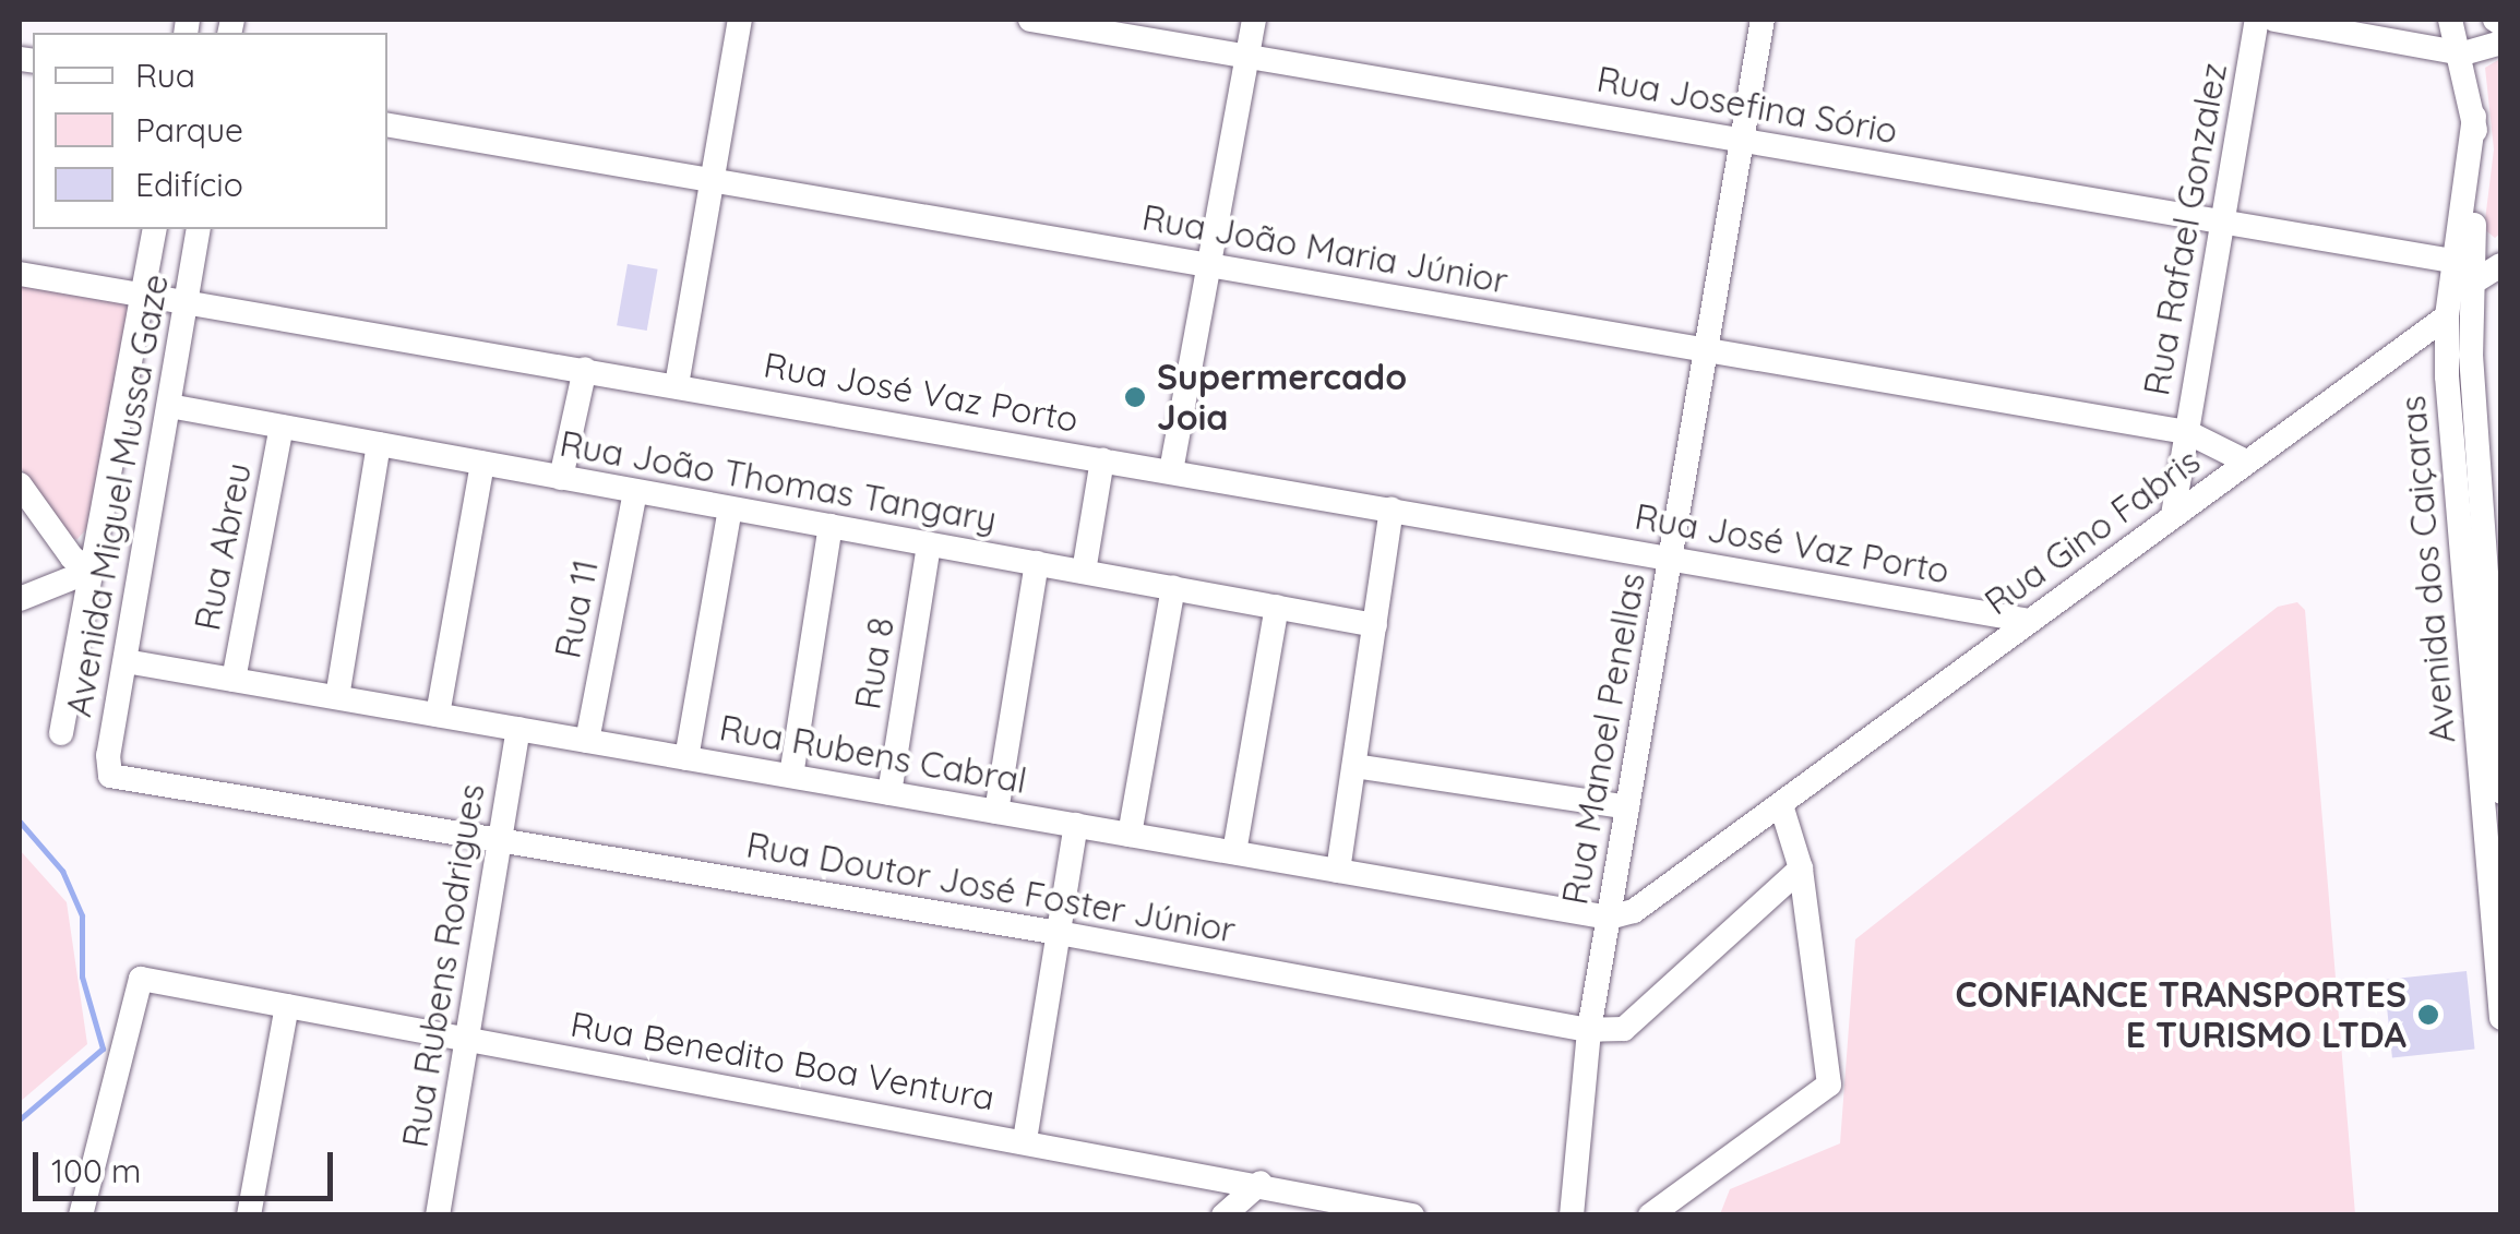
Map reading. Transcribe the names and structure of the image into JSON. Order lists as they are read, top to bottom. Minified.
{"streets":{"street":["Rua Josefina Sório","Rua Rafael Gonzalez","Rua João Maria Júnior","Rua José Vaz Porto","Rua João Thomas Tangary","Avenida Miguel Mussa Gaze","Rua Gino Fabris","Rua Abreu","Avenida dos Caiçaras","Rua 11","Rua 8","Rua Manoel Penellas","Rua Rubens Cabral","Rua Doutor José Foster Júnior","Rua Rubens Rodrigues","Rua Benedito Boa Ventura"]},"crossings":[["Rua Josefina Sório","Rua Rafael Gonzalez"],["Rua Josefina Sório","Avenida dos Caiçaras"],["Rua Josefina Sório","Rua Manoel Penellas"],["Rua Rafael Gonzalez","Rua João Maria Júnior"],["Rua Rafael Gonzalez","Rua Gino Fabris"],["Rua João Maria Júnior","Rua Gino Fabris"],["Rua João Maria Júnior","Rua Manoel Penellas"],["Rua José Vaz Porto","Avenida Miguel Mussa Gaze"],["Rua José Vaz Porto","Rua Gino Fabris"],["Rua José Vaz Porto","Rua Manoel Penellas"],["Rua João Thomas Tangary","Avenida Miguel Mussa Gaze"],["Rua João Thomas Tangary","Rua Abreu"],["Rua João Thomas Tangary","Rua 11"],["Rua João Thomas Tangary","Rua 8"],["Avenida Miguel Mussa Gaze","Rua Rubens Cabral"],["Avenida Miguel Mussa Gaze","Rua Doutor José Foster Júnior"],["Rua Gino Fabris","Avenida dos Caiçaras"],["Rua Gino Fabris","Rua Manoel Penellas"],["Rua Gino Fabris","Rua Rubens Cabral"],["Rua Abreu","Rua Rubens Cabral"],["Rua 11","Rua Rubens Cabral"],["Rua 8","Rua Rubens Cabral"],["Rua Manoel Penellas","Rua Rubens Cabral"],["Rua Manoel Penellas","Rua Doutor José Foster Júnior"],["Rua Rubens Cabral","Rua Rubens Rodrigues"],["Rua Doutor José Foster Júnior","Rua Rubens Rodrigues"],["Rua Rubens Rodrigues","Rua Benedito Boa Ventura"]],"places":["Supermercado Joia","CONFIANCE TRANSPORTES E TURISMO LTDA"],"legend":["Rua","Parque","Edifício"],"scale_bar":"100 m"}
